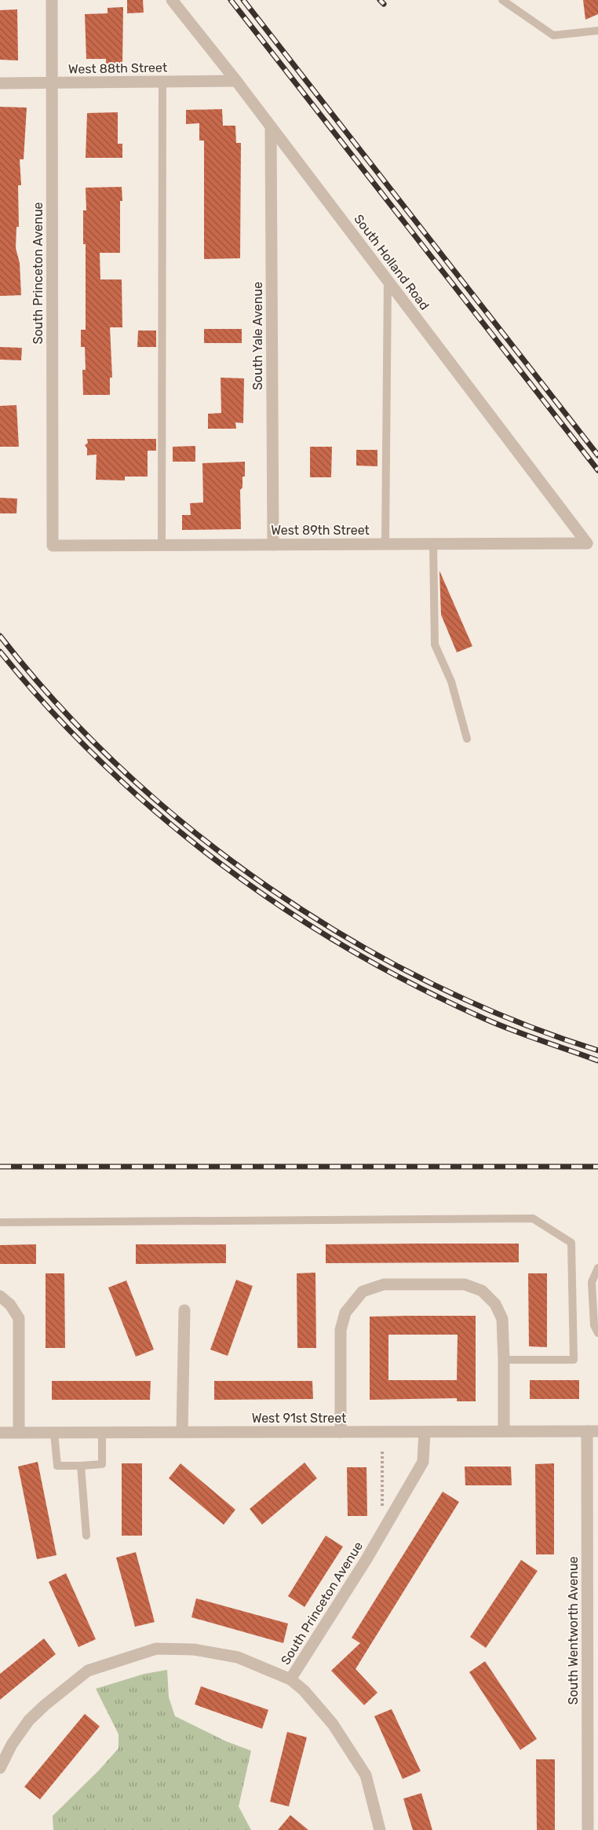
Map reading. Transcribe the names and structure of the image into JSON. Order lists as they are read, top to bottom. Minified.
{"streets":{"street":["West 88th Street","South Holland Road","South Princeton Avenue","South Yale Avenue","West 89th Street","West 91st Street","South Wentworth Avenue"]},"crossings":[["West 88th Street","South Holland Road"],["West 88th Street","South Princeton Avenue"],["South Holland Road","South Yale Avenue"],["South Holland Road","West 89th Street"],["South Princeton Avenue","West 89th Street"],["South Princeton Avenue","West 91st Street"],["South Yale Avenue","West 89th Street"],["West 91st Street","South Wentworth Avenue"]]}
